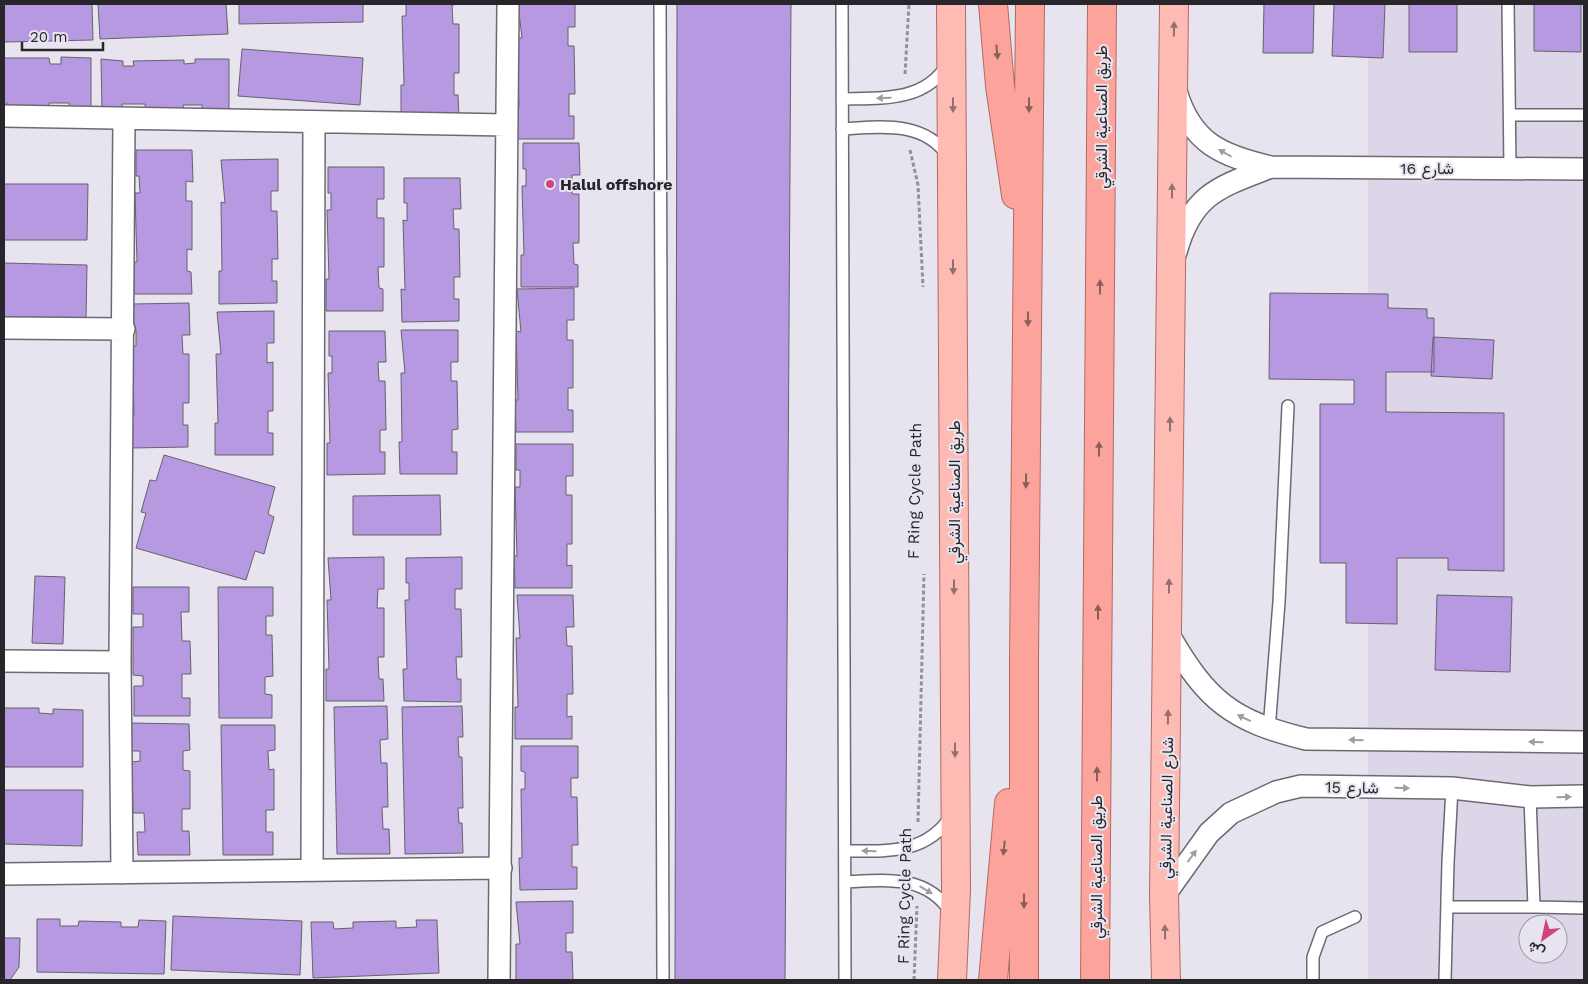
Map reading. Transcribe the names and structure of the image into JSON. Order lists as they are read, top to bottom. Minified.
{"streets":{"highway":["طريق الصناعية الشرقي"],"main road":["شارع الصناعية الشرقي"],"street":["شارع 16","شارع 15"],"path":["F Ring Cycle Path"]},"crossings":[["شارع 15","شارع الصناعية الشرقي"]],"one_way":["شارع الصناعية الشرقي"],"places":["Halul offshore"],"scale_bar":"20 m","north":"bottom left"}
